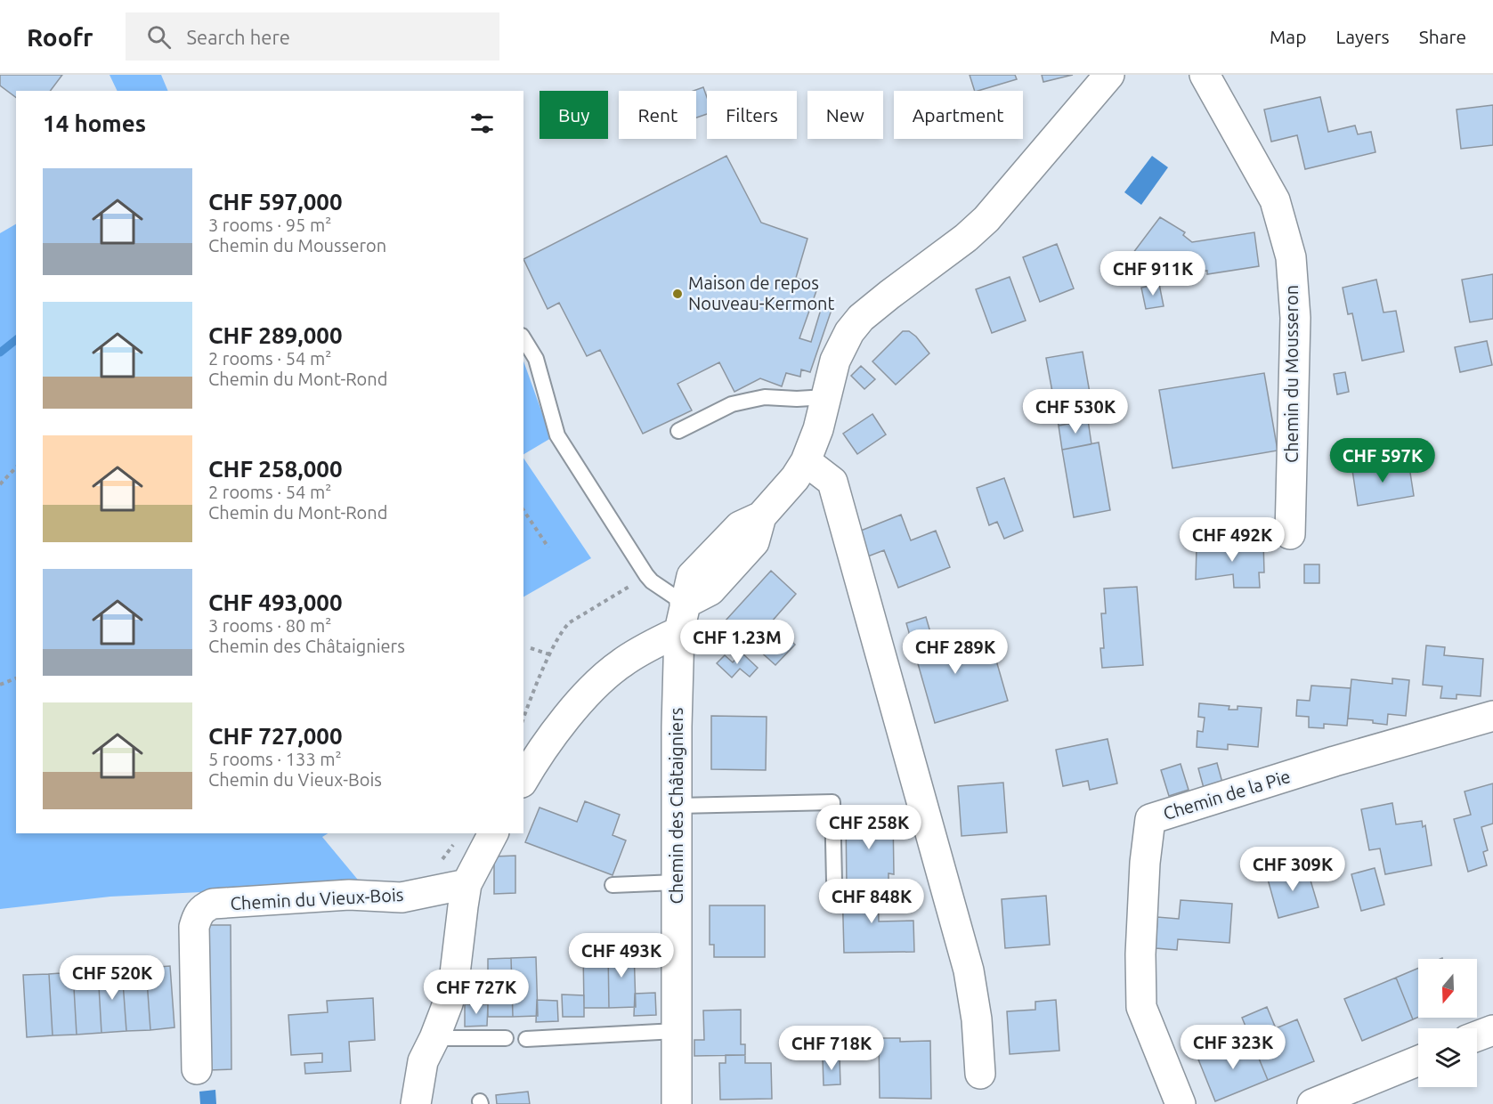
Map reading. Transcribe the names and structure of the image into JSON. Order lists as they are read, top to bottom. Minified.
{"streets":{"street":["Chemin du Mousseron","Chemin de la Pie","Chemin des Châtaigniers","Chemin du Vieux-Bois"]},"places":["Maison de repos Nouveau-Kermont"],"north":"bottom","page":{"header":"Roofr","search":"Search here","nav":["Map","Layers","Share"],"chip":["Buy","Rent","Filters","New","Apartment"],"heading":"14 homes","list":[{"name":"CHF 597,000","note":"3 rooms · 95 m² · Chemin du Mousseron"},{"name":"CHF 289,000","note":"2 rooms · 54 m² · Chemin du Mont-Rond"},{"name":"CHF 258,000","note":"2 rooms · 54 m² · Chemin du Mont-Rond"},{"name":"CHF 493,000","note":"3 rooms · 80 m² · Chemin des Châtaigniers"},{"name":"CHF 727,000","note":"5 rooms · 133 m² · Chemin du Vieux-Bois"}],"price":["CHF 911K","CHF 530K","CHF 597K","CHF 492K","CHF 1.23M","CHF 289K","CHF 258K","CHF 309K","CHF 848K","CHF 493K","CHF 520K","CHF 727K","CHF 323K","CHF 718K"]}}
